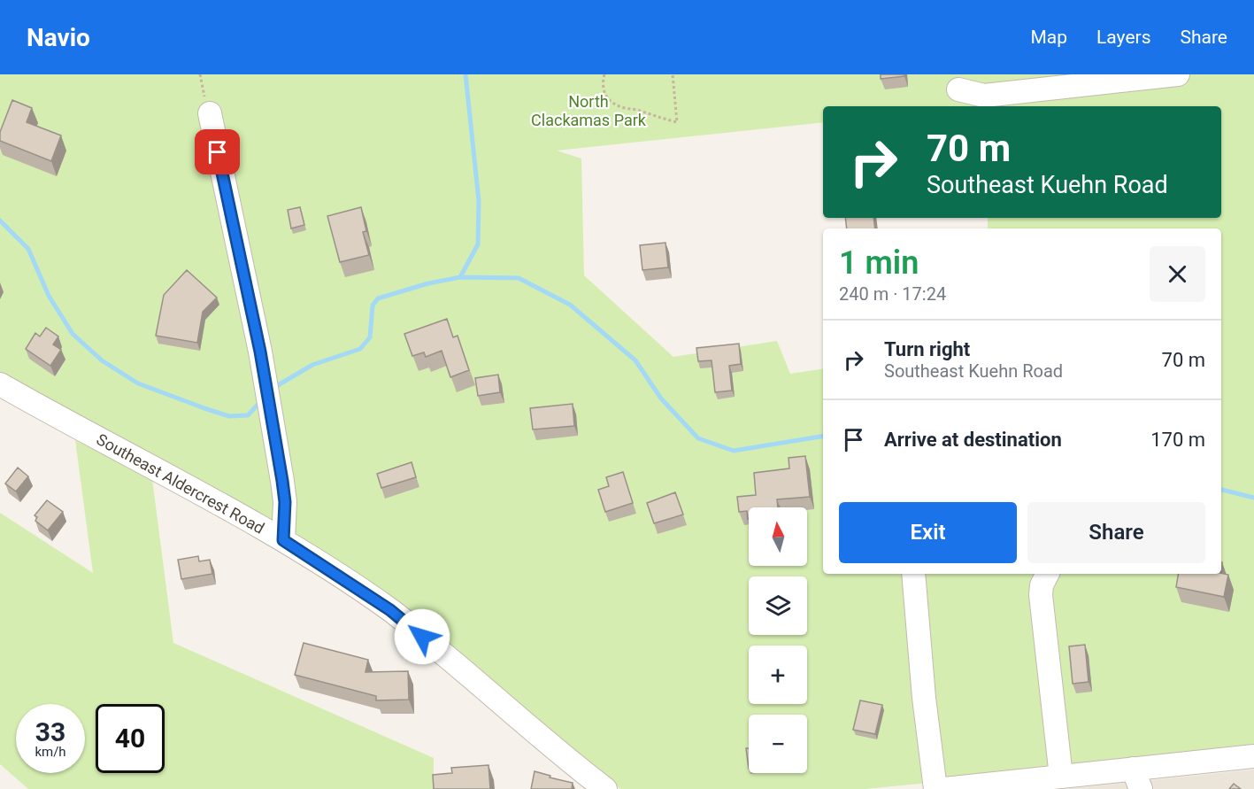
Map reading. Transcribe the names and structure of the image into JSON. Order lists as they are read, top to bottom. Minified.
{"streets":{"street":["Southeast Aldercrest Road"]},"parks":["North Clackamas Park"],"north":"top","page":{"header":"Navio","nav":["Map","Layers","Share"],"turn":["70 m","Southeast Kuehn Road"],"heading":["1 min","240 m · 17:24"],"list":[{"name":"Turn right","note":"Southeast Kuehn Road","value":"70 m"},{"name":"Arrive at destination","value":"170 m"}],"buttons":["Exit","Share"],"map_buttons":["+","−"],"speed":"33 km/h","limit":"40"}}
